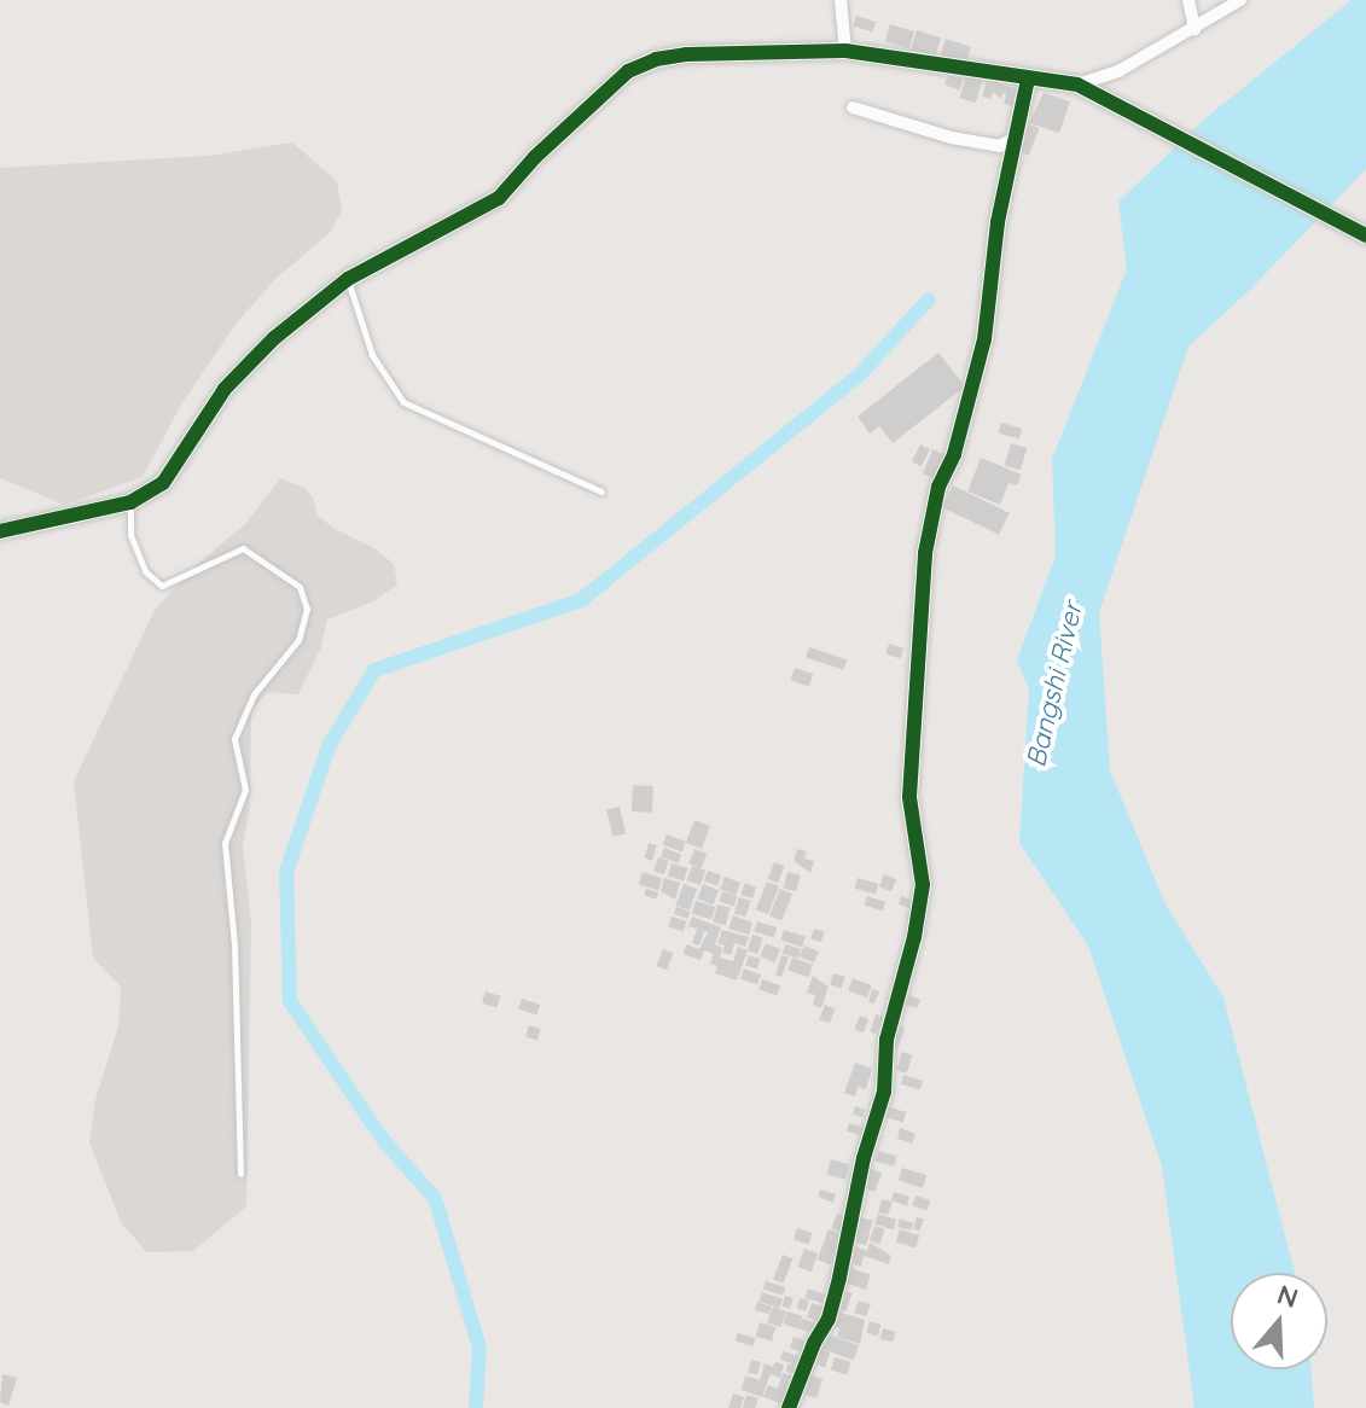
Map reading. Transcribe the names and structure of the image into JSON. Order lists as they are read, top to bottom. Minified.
{"water":["Bangshi River"],"north":"top"}
